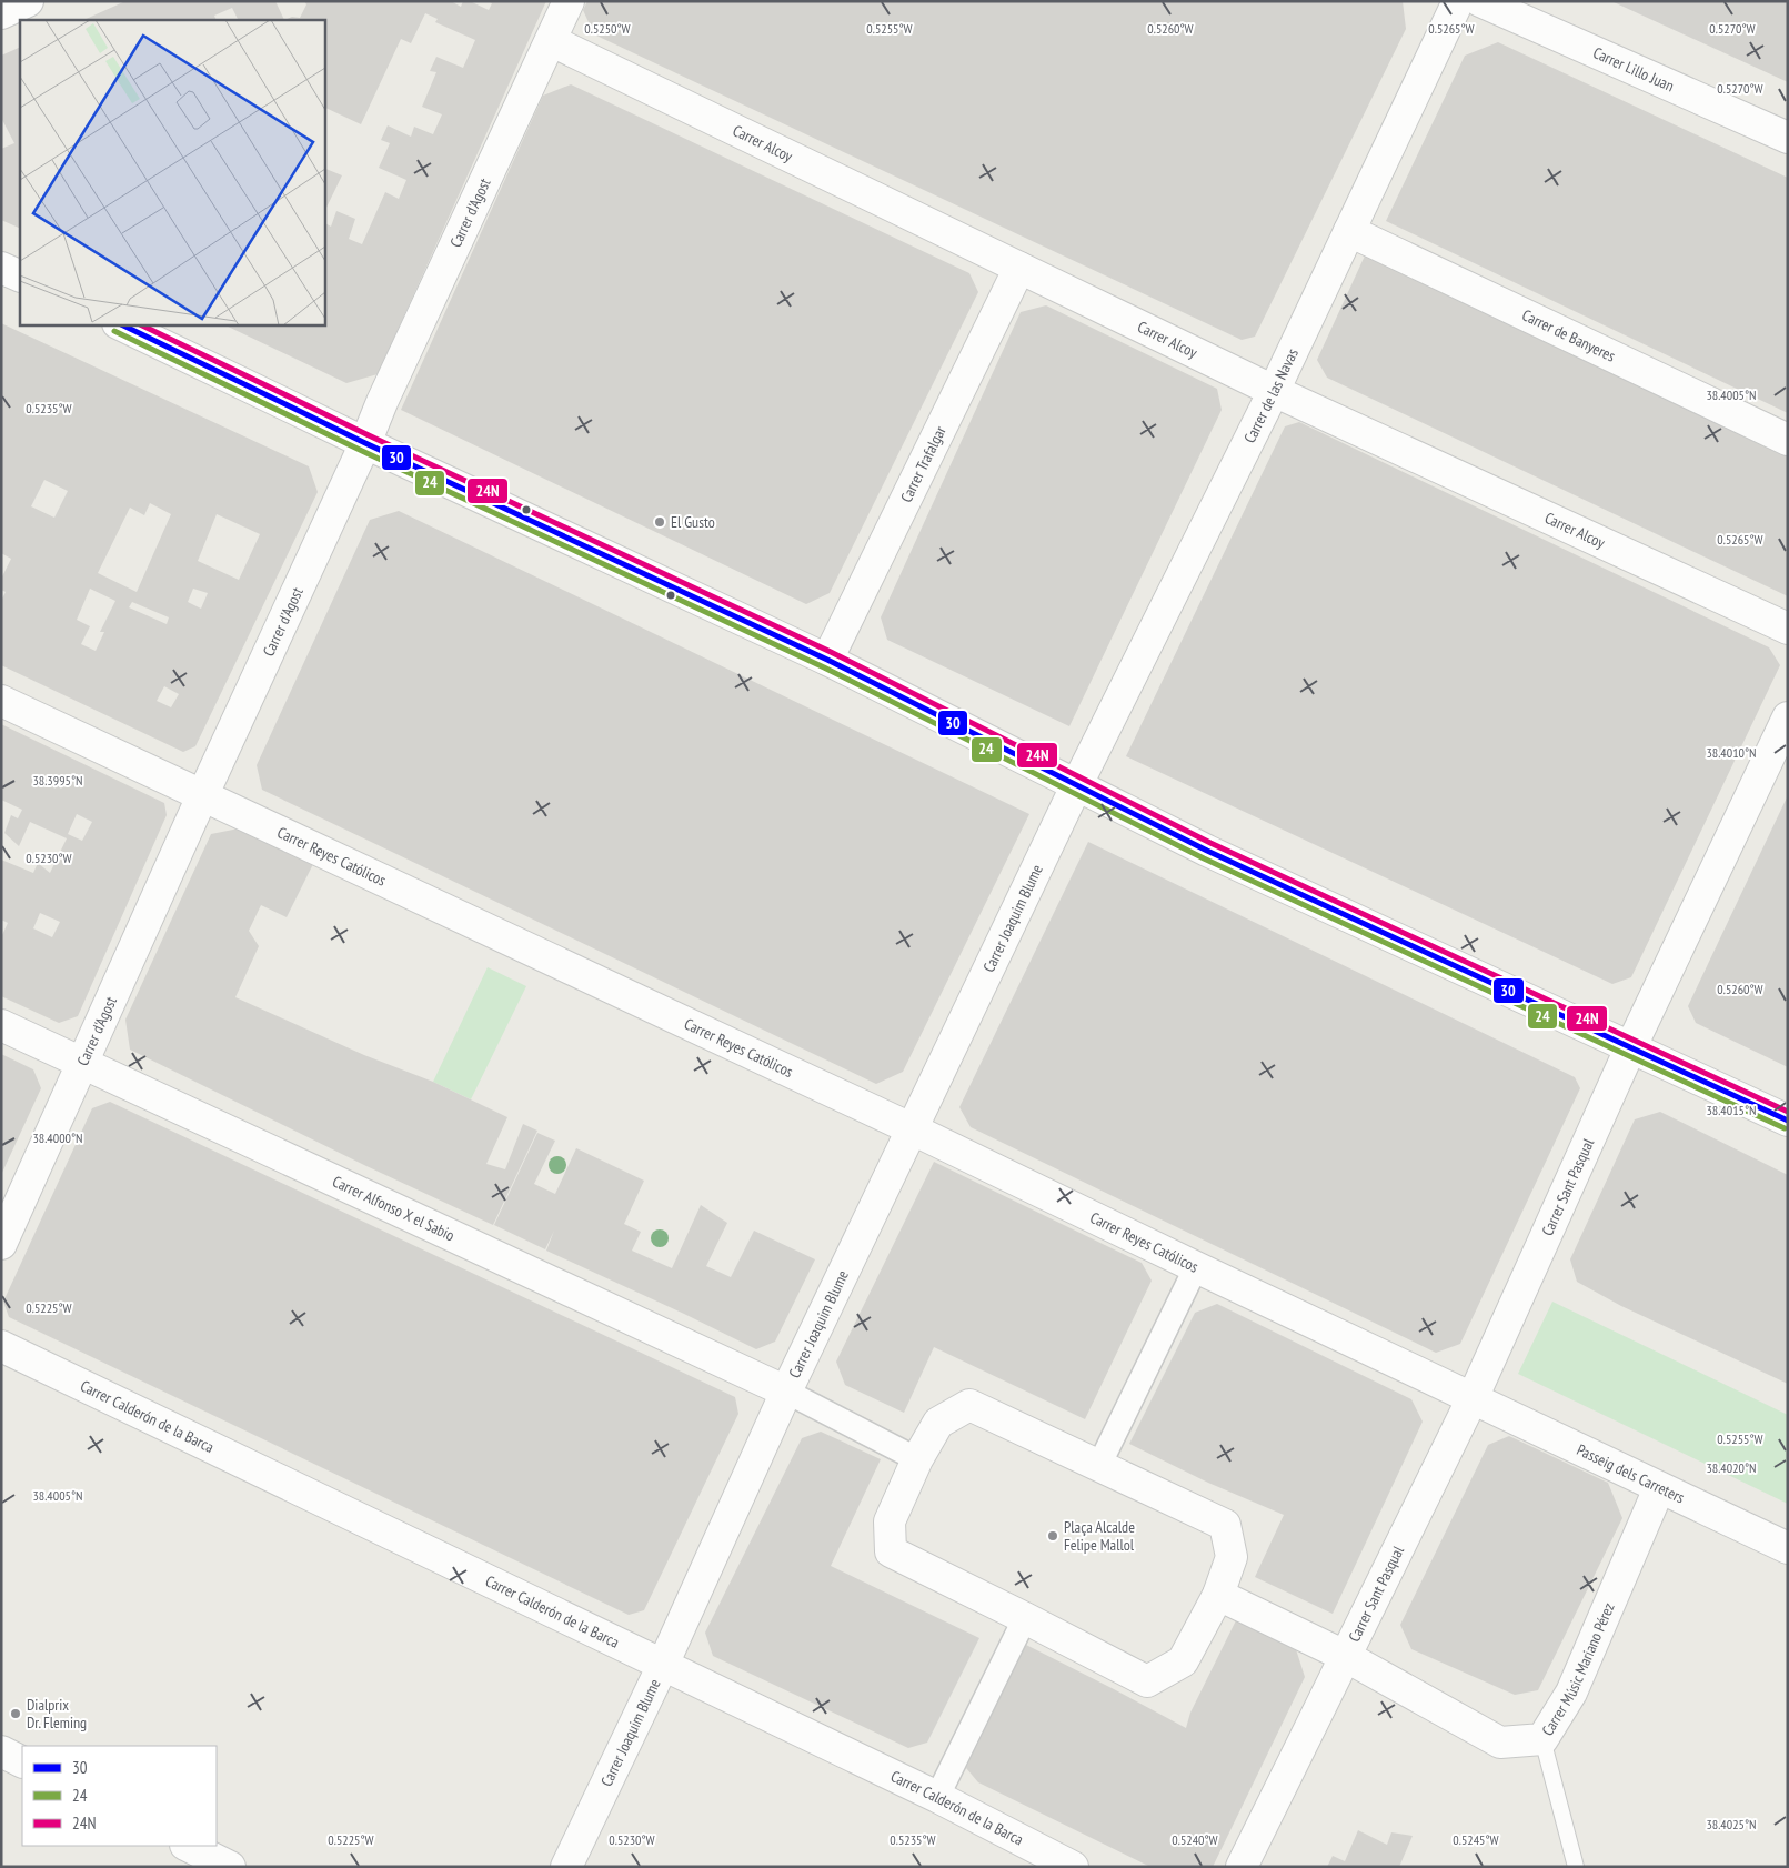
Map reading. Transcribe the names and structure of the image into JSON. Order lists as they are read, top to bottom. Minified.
{"streets":{"street":["Carrer Lillo Juan","Carrer Alcoy","Carrer d'Agost","Carrer de Banyeres","Carrer de las Navas","Carrer Trafalgar","Carrer Reyes Católicos","Carrer Joaquim Blume","Carrer Sant Pasqual","Carrer Alfonso X el Sabio","Carrer Calderón de la Barca","Passeig dels Carreters","Carrer Músic Mariano Pérez"]},"crossings":[["Carrer Alcoy","Carrer d'Agost"],["Carrer Alcoy","Carrer de las Navas"],["Carrer Alcoy","Carrer Trafalgar"],["Carrer d'Agost","Carrer Reyes Católicos"],["Carrer d'Agost","Carrer Alfonso X el Sabio"],["Carrer de Banyeres","Carrer de las Navas"],["Carrer de las Navas","Carrer Joaquim Blume"],["Carrer Reyes Católicos","Carrer Joaquim Blume"],["Carrer Reyes Católicos","Carrer Sant Pasqual"],["Carrer Reyes Católicos","Passeig dels Carreters"],["Carrer Joaquim Blume","Carrer Alfonso X el Sabio"],["Carrer Joaquim Blume","Carrer Calderón de la Barca"],["Carrer Sant Pasqual","Passeig dels Carreters"],["Carrer Sant Pasqual","Carrer Músic Mariano Pérez"],["Passeig dels Carreters","Carrer Músic Mariano Pérez"]],"places":["El Gusto","Plaça Alcalde Felipe Mallol","Dialprix Dr. Fleming"],"lines":["transit line 30","transit line 24N","transit line 24"],"legend":["30","24","24N"],"coordinates":["0.5270°W","0.5250°W","0.5255°W","0.5260°W","0.5265°W","38.4005°N","0.5235°W","38.4010°N","38.3995°N","0.5230°W","38.4015°N","38.4000°N","0.5225°W","38.4020°N","38.4025°N","0.5240°W","0.5245°W"]}
